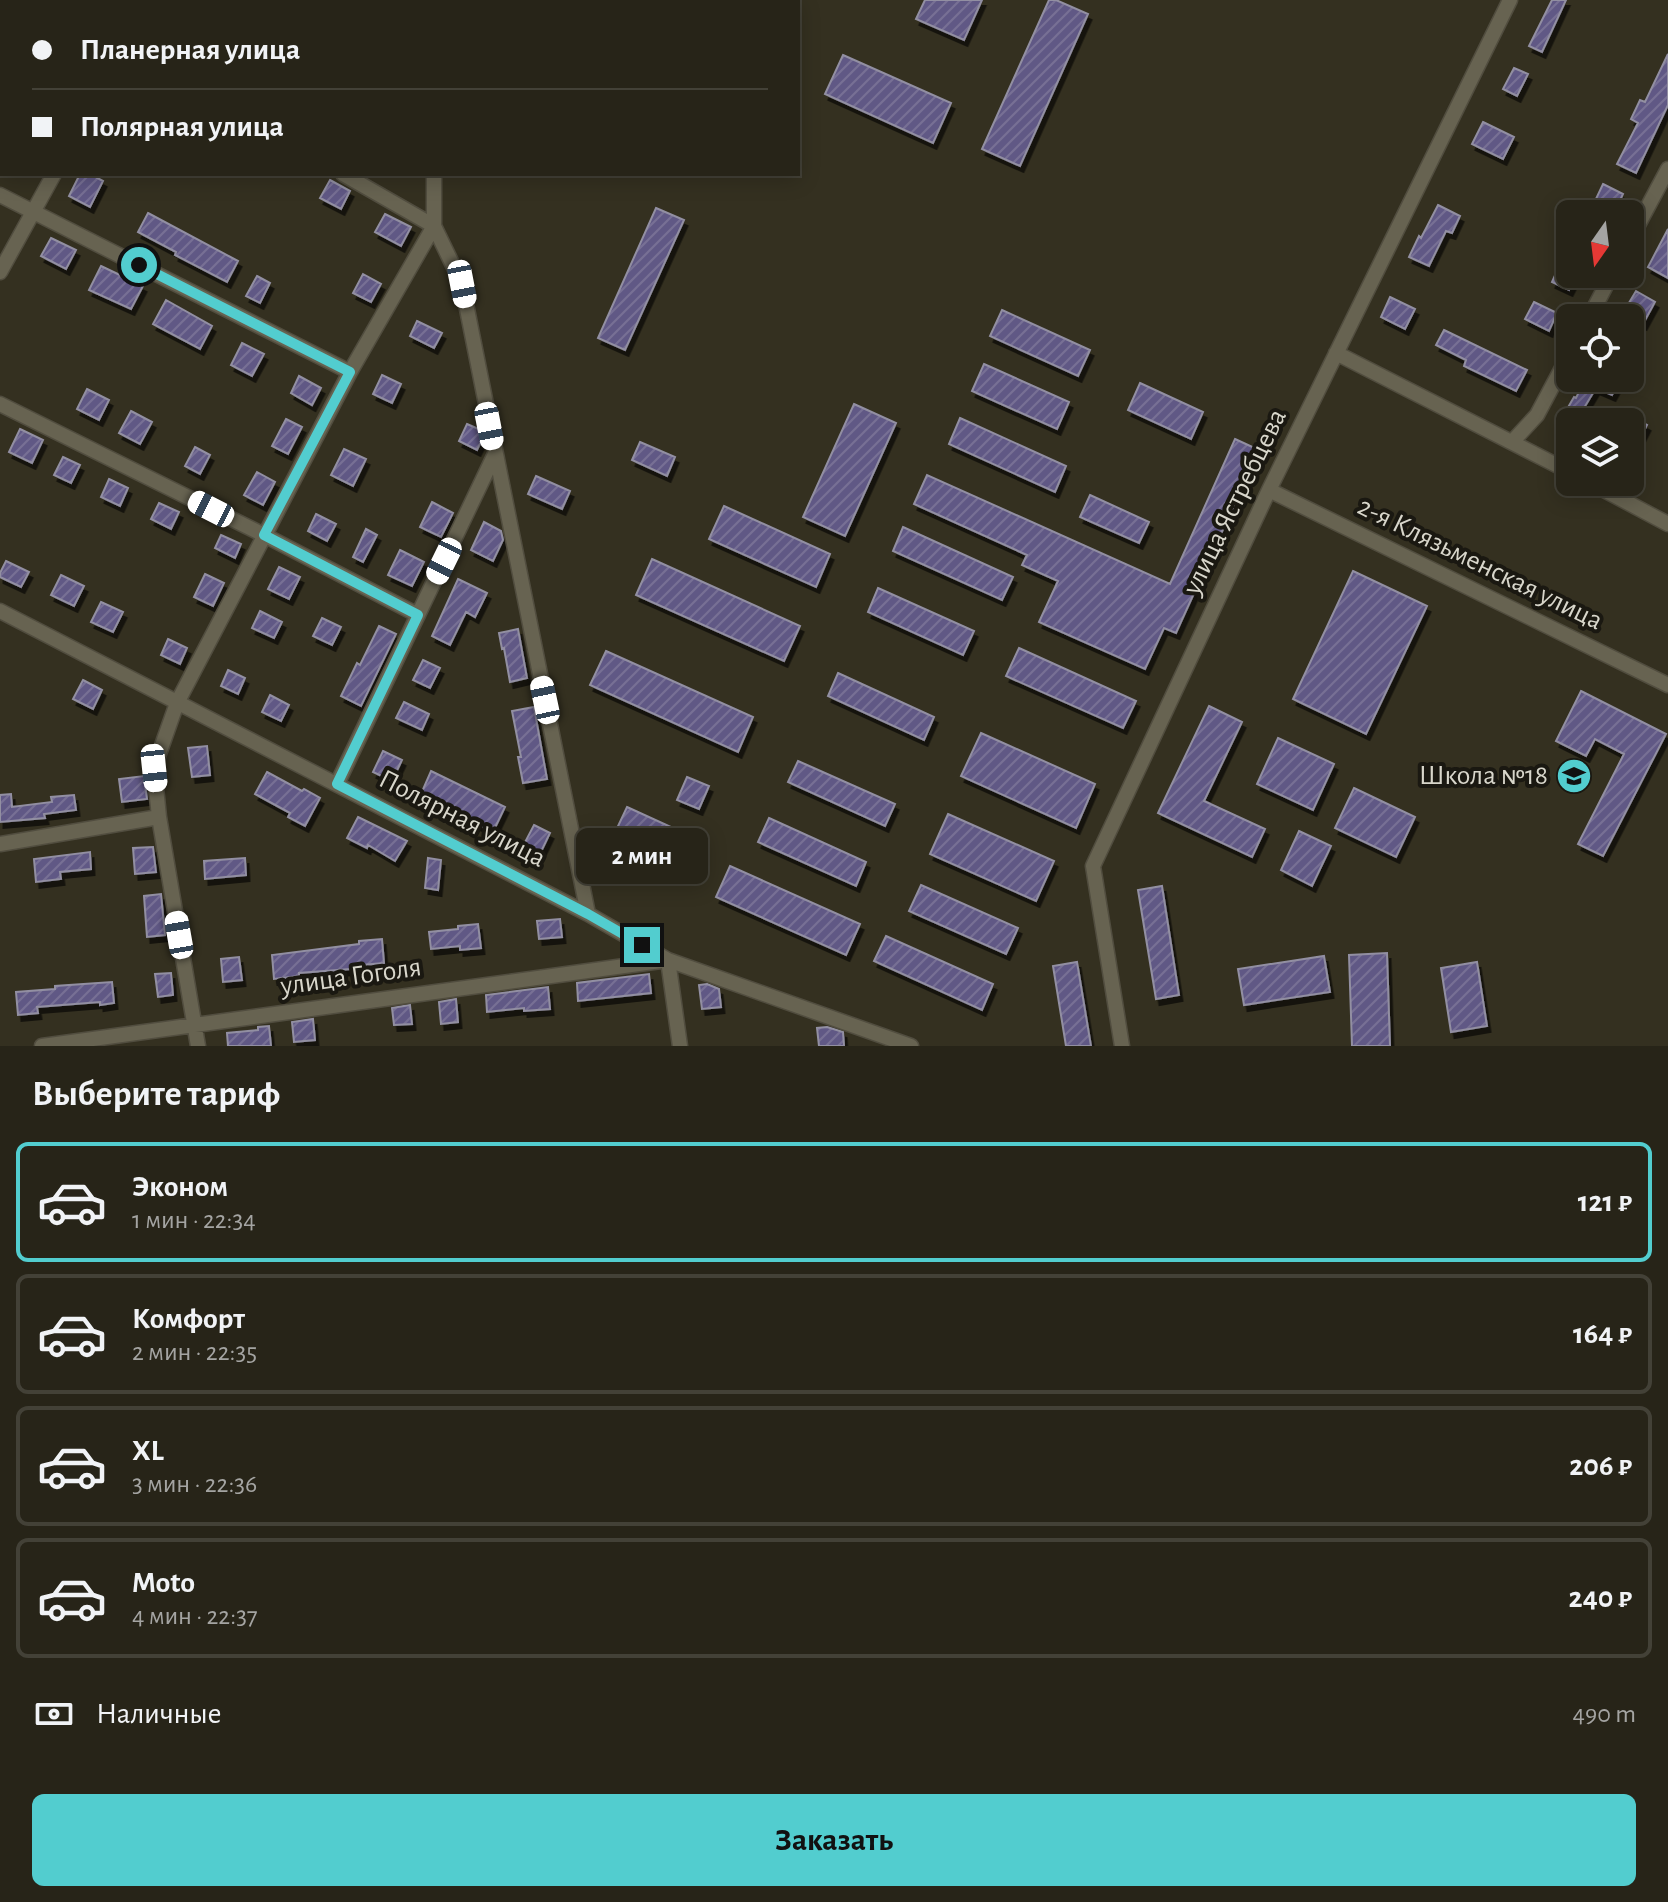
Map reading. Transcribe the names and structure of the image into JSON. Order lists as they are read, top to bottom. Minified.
{"streets":{"street":["улица Ястребцева","2-я Клязьменская улица","Полярная улица","улица Гоголя"]},"crossings":[["улица Ястребцева","2-я Клязьменская улица"],["Полярная улица","улица Гоголя"]],"places":{"school or university":["Школа №18"]},"north":"bottom","page":{"banner":["Планерная улица","Полярная улица"],"bubble":"2 мин","heading":"Выберите тариф","list":[{"name":"Эконом","note":"1 мин · 22:34","value":"121 ₽"},{"name":"Комфорт","note":"2 мин · 22:35","value":"164 ₽"},{"name":"XL","note":"3 мин · 22:36","value":"206 ₽"},{"name":"Moto","note":"4 мин · 22:37","value":"240 ₽"}],"pay":["Наличные","490 m"],"buttons":"Заказать"}}
